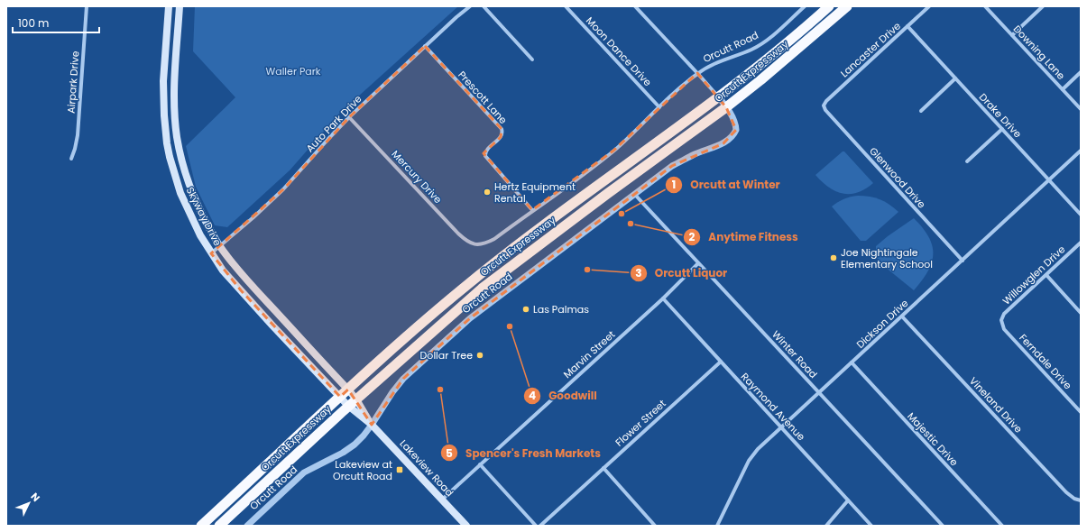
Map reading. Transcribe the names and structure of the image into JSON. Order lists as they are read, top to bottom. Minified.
{"streets":{"highway":["Orcutt Expressway"],"main road":["Skyway Drive","Lakeview Road"],"street":["Orcutt Road","Lancaster Drive","Moon Dance Drive","Downing Lane","Airpark Drive","Prescott Lane","Drake Drive","Auto Park Drive","Mercury Drive","Glenwood Drive","Willowglen Drive","Dickson Drive","Marvin Street","Winter Road","Ferndale Drive","Vineland Drive","Raymond Avenue","Flower Street","Majestic Drive"]},"crossings":[["Orcutt Road","Moon Dance Drive"],["Orcutt Road","Orcutt Expressway"],["Orcutt Road","Prescott Lane"],["Orcutt Road","Mercury Drive"],["Orcutt Road","Winter Road"],["Orcutt Road","Lakeview Road"],["Lancaster Drive","Drake Drive"],["Lancaster Drive","Glenwood Drive"],["Orcutt Expressway","Skyway Drive"],["Orcutt Expressway","Lakeview Road"],["Prescott Lane","Auto Park Drive"],["Drake Drive","Dickson Drive"],["Auto Park Drive","Mercury Drive"],["Auto Park Drive","Skyway Drive"],["Glenwood Drive","Dickson Drive"],["Skyway Drive","Lakeview Road"],["Willowglen Drive","Ferndale Drive"],["Dickson Drive","Winter Road"],["Dickson Drive","Vineland Drive"],["Dickson Drive","Raymond Avenue"],["Dickson Drive","Majestic Drive"],["Marvin Street","Winter Road"],["Marvin Street","Raymond Avenue"],["Marvin Street","Lakeview Road"],["Raymond Avenue","Flower Street"]],"parks":["Waller Park"],"places":{"other":["Hertz Equipment Rental","Orcutt at Winter","Anytime Fitness","Joe Nightingale Elementary School","Orcutt Liquor","Las Palmas","Goodwill","Dollar Tree","Spencer's Fresh Markets"],"transit":["Lakeview at Orcutt Road"]},"scale_bar":"100 m","north":"top right"}
